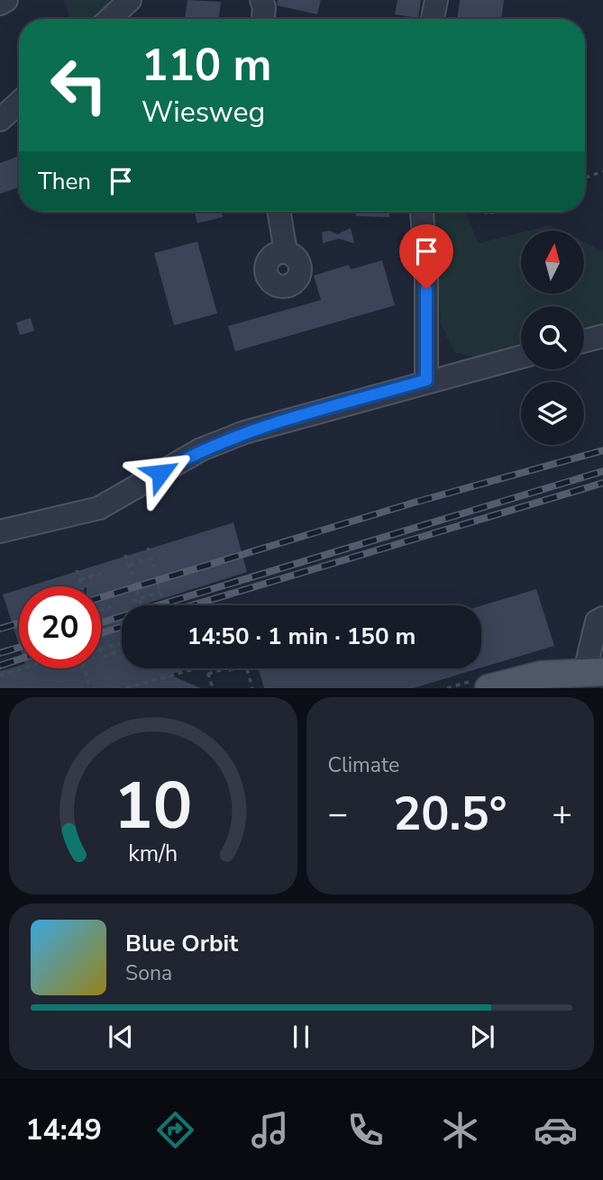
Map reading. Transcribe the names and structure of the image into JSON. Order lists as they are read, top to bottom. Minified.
{"north":"top","page":{"turn":["110 m","Wiesweg"],"then":"Then","limit":"20","trip":"14:50 · 1 min · 150 m","tile":"Climate","heat":["−","20.5°","+"],"song":["Blue Orbit","Sona"],"tabs":"14:49","gauge":["10","km/h"]}}
